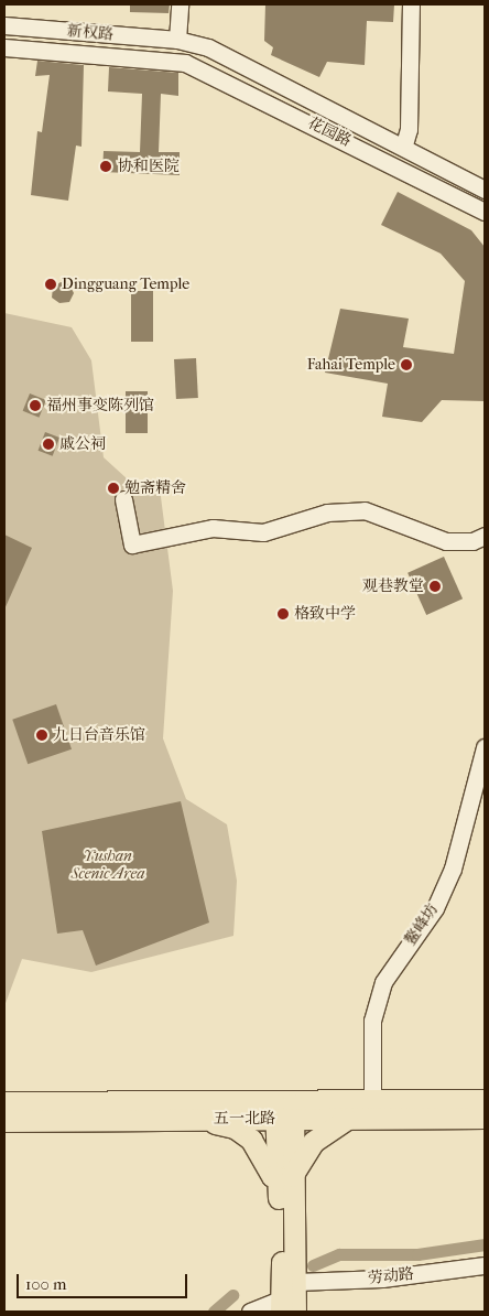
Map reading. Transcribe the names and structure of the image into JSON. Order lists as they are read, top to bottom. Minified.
{"streets":{"main road":["五一北路"],"street":["新权路","花园路","鳌峰坊","劳动路"]},"crossings":[["新权路","花园路"],["鳌峰坊","五一北路"]],"parks":["Yushan Scenic Area"],"places":["协和医院","Dingguang Temple","Fahai Temple","福州事变陈列馆","戚公祠","勉斋精舍","观巷教堂","格致中学","九日台音乐馆"],"scale_bar":"100 m"}
